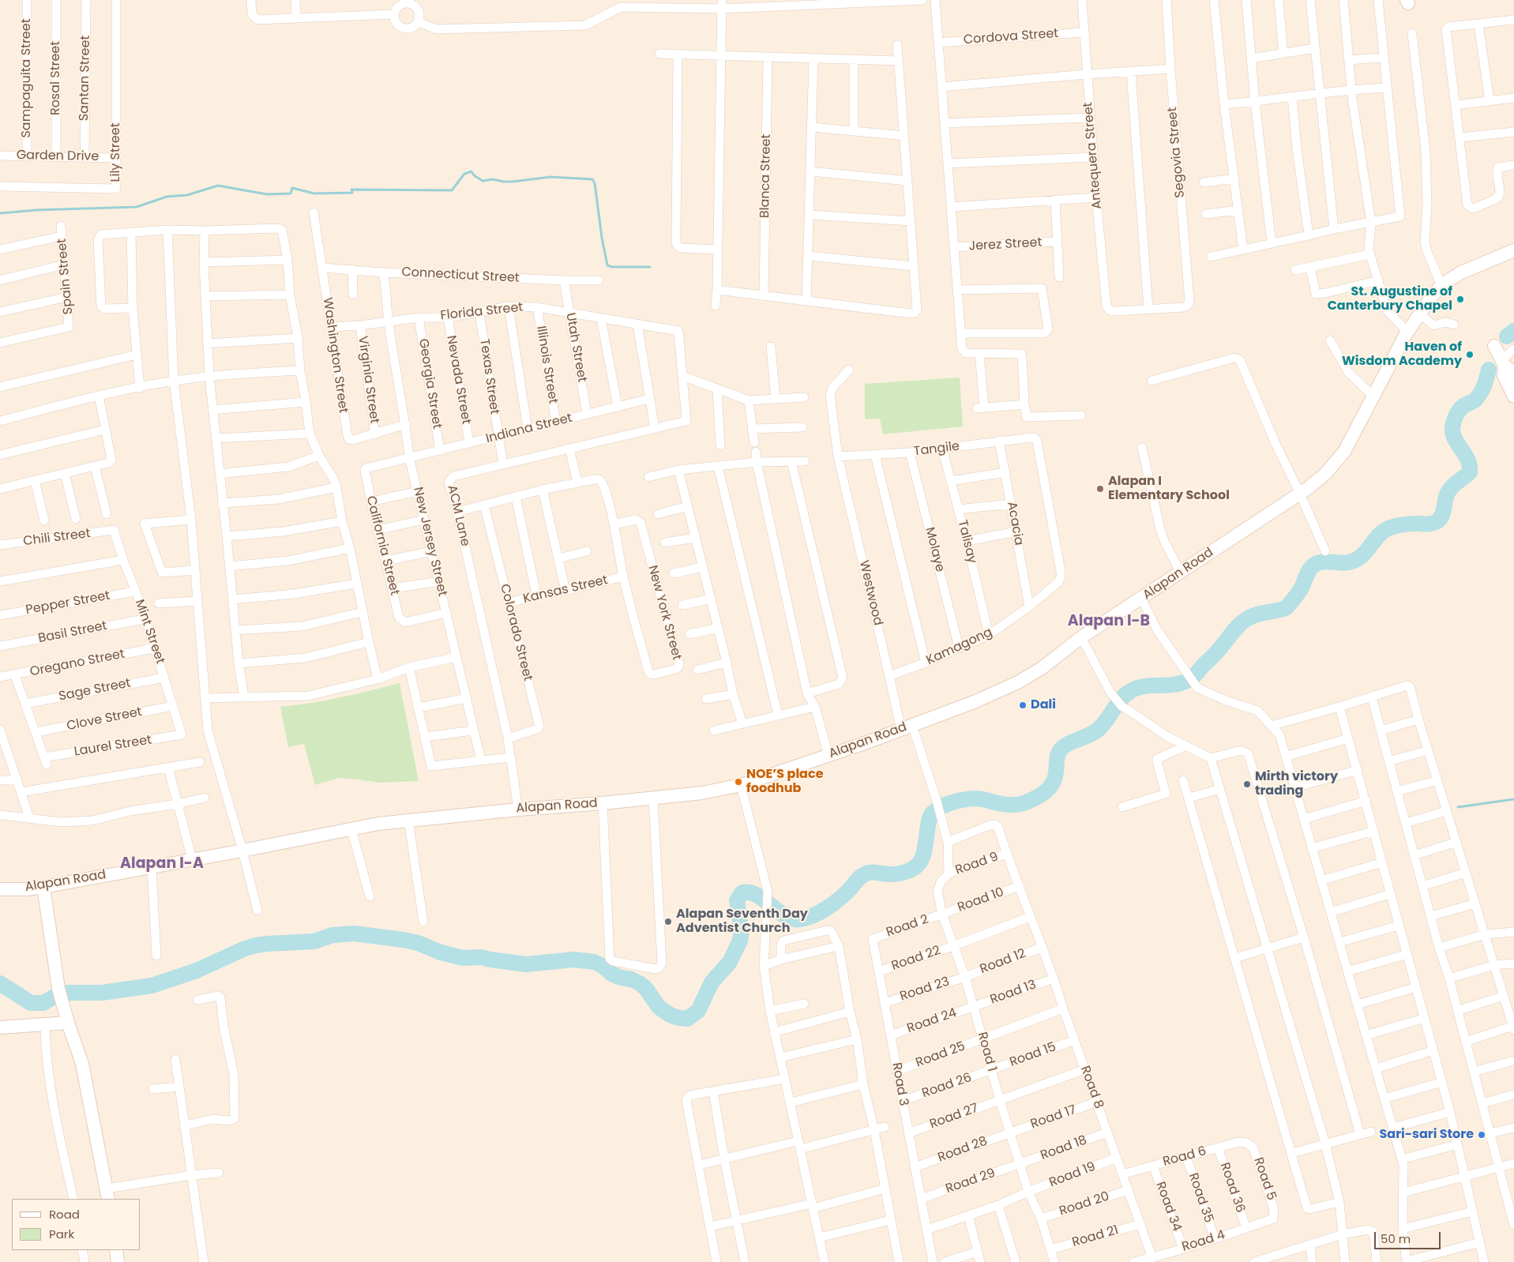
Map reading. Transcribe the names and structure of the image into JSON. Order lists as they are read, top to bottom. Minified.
{"streets":{"street":["Cordova Street","Sampaguita Street","Rosal Street","Santan Street","Lily Street","Segovia Street","Antequera Street","Garden Drive","Blanca Street","Jerez Street","Connecticut Street","Spain Street","Florida Street","Utah Street","Washington Street","Illinois Street","Texas Street","Virginia Street","Nevada Street","Georgia Street","Indiana Street","Tangile","ACM Lane","Acacia","Chili Street","New Jersey Street","Talisay","California Street","Molaye","Alapan Road","Kansas Street","Westwood","Pepper Street","New York Street","Mint Street","Basil Street","Colorado Street","Kamagong","Oregano Street","Sage Street","Clove Street","Laurel Street","Road 9","Road 10","Road 2","Road 22","Road 12","Road 23","Road 13","Road 24","Road 1","Road 25","Road 15","Road 3","Road 26","Road 8","Road 27","Road 17","Road 18","Road 28","Road 6","Road 19","Road 5","Road 29","Road 36","Road 35","Road 20","Road 34","Road 21","Road 4"]},"crossings":[["Cordova Street","Antequera Street"],["Sampaguita Street","Garden Drive"],["Rosal Street","Garden Drive"],["Santan Street","Garden Drive"],["Lily Street","Garden Drive"],["Segovia Street","Antequera Street"],["Connecticut Street","Utah Street"],["Connecticut Street","Washington Street"],["Connecticut Street","New Jersey Street"],["Florida Street","Utah Street"],["Florida Street","Washington Street"],["Florida Street","Illinois Street"],["Florida Street","Texas Street"],["Florida Street","Virginia Street"],["Florida Street","Nevada Street"],["Florida Street","Georgia Street"],["Florida Street","ACM Lane"],["Florida Street","New Jersey Street"],["Utah Street","Indiana Street"],["Washington Street","Virginia Street"],["Washington Street","New Jersey Street"],["Illinois Street","Indiana Street"],["Texas Street","Indiana Street"],["Texas Street","ACM Lane"],["Nevada Street","Indiana Street"],["Georgia Street","Indiana Street"],["Indiana Street","New Jersey Street"],["Indiana Street","California Street"],["Tangile","Acacia"],["Tangile","Talisay"],["Tangile","Molaye"],["Tangile","Westwood"],["Tangile","Kamagong"],["ACM Lane","Alapan Road"],["ACM Lane","Colorado Street"],["Acacia","Kamagong"],["Chili Street","Mint Street"],["New Jersey Street","California Street"],["Talisay","Kamagong"],["Molaye","Kamagong"],["Alapan Road","Westwood"],["Kansas Street","New York Street"],["Kansas Street","Colorado Street"],["Westwood","Kamagong"],["Westwood","Road 8"],["Pepper Street","Mint Street"],["Mint Street","Basil Street"],["Mint Street","Oregano Street"],["Mint Street","Sage Street"],["Mint Street","Clove Street"],["Mint Street","Laurel Street"],["Clove Street","Laurel Street"],["Road 9","Road 1"],["Road 9","Road 8"],["Road 10","Road 2"],["Road 10","Road 1"],["Road 10","Road 8"],["Road 2","Road 1"],["Road 2","Road 3"],["Road 22","Road 1"],["Road 22","Road 3"],["Road 12","Road 23"],["Road 12","Road 1"],["Road 12","Road 8"],["Road 23","Road 1"],["Road 23","Road 3"],["Road 13","Road 24"],["Road 13","Road 1"],["Road 13","Road 8"],["Road 24","Road 1"],["Road 24","Road 3"],["Road 1","Road 25"],["Road 1","Road 15"],["Road 1","Road 26"],["Road 1","Road 27"],["Road 1","Road 17"],["Road 1","Road 18"],["Road 1","Road 28"],["Road 1","Road 19"],["Road 1","Road 29"],["Road 1","Road 20"],["Road 1","Road 21"],["Road 25","Road 3"],["Road 25","Road 8"],["Road 15","Road 26"],["Road 15","Road 8"],["Road 3","Road 26"],["Road 3","Road 27"],["Road 3","Road 28"],["Road 3","Road 29"],["Road 8","Road 27"],["Road 8","Road 17"],["Road 8","Road 18"],["Road 8","Road 6"],["Road 8","Road 19"],["Road 8","Road 20"],["Road 8","Road 21"],["Road 8","Road 4"],["Road 17","Road 28"],["Road 18","Road 29"],["Road 6","Road 5"],["Road 6","Road 36"],["Road 6","Road 35"],["Road 6","Road 34"],["Road 5","Road 4"],["Road 36","Road 4"],["Road 35","Road 4"],["Road 34","Road 4"]],"districts":["Alapan I-B","Alapan I-A"],"places":["St. Augustine of Canterbury Chapel","Haven of Wisdom Academy","Alapan I Elementary School","Dali","NOE’S place foodhub","Mirth victory trading","Alapan Seventh Day Adventist Church","Sari-sari Store"],"legend":["Road","Park"],"scale_bar":"50 m"}
